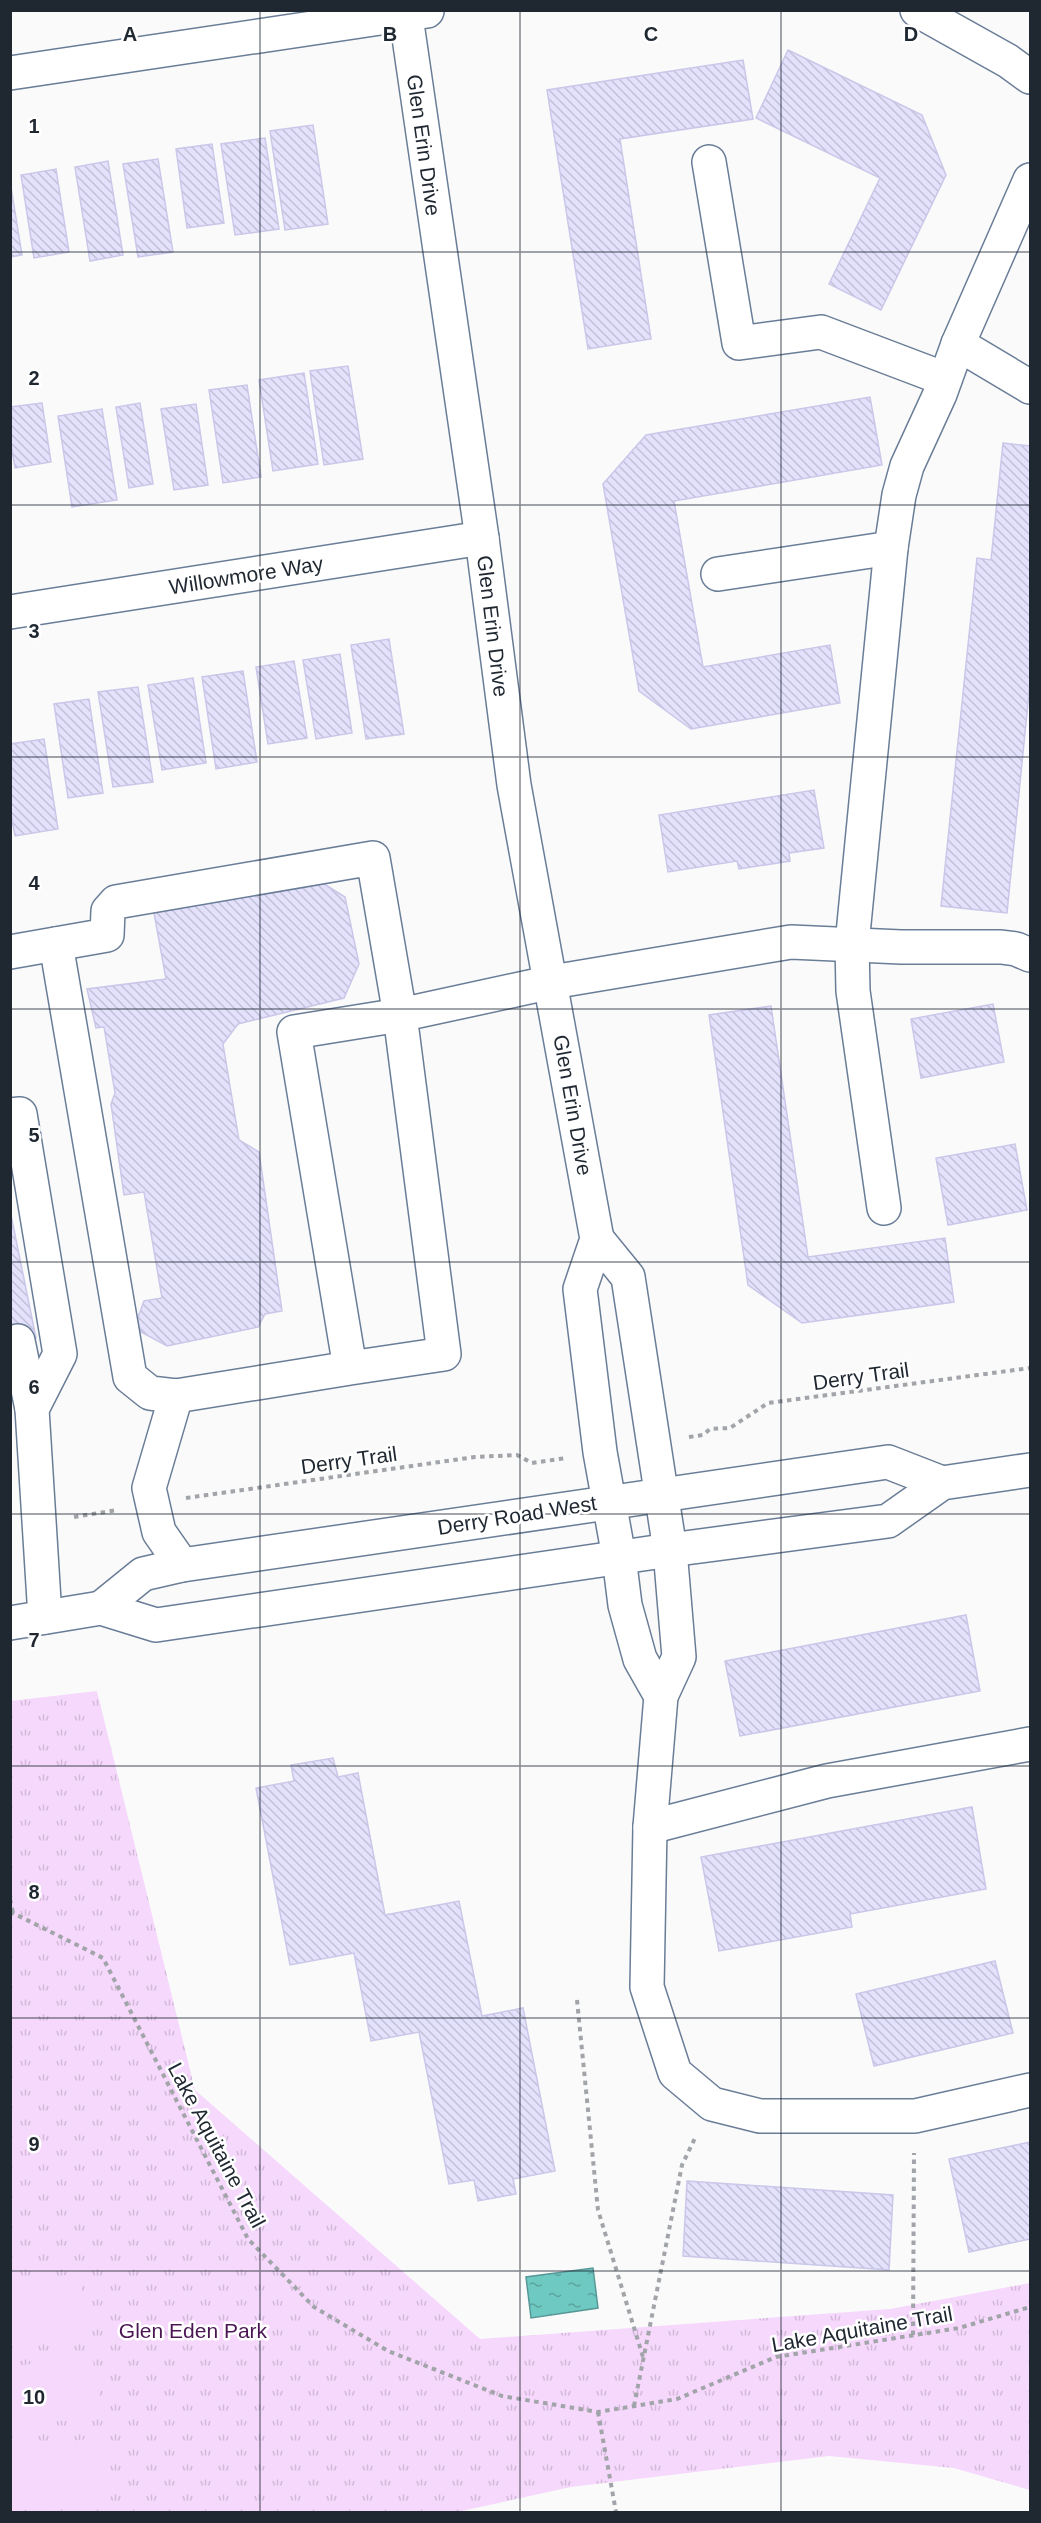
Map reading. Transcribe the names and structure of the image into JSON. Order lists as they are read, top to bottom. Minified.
{"streets":{"street":["Glen Erin Drive","Willowmore Way","Derry Road West"],"path":["Derry Trail","Lake Aquitaine Trail"]},"crossings":[["Glen Erin Drive","Willowmore Way"],["Glen Erin Drive","Derry Road West"]],"parks":["Glen Eden Park"],"grid":{"columns":["A","B","C","D"],"rows":["1","2","3","4","5","6","7","8","9","10"]}}
